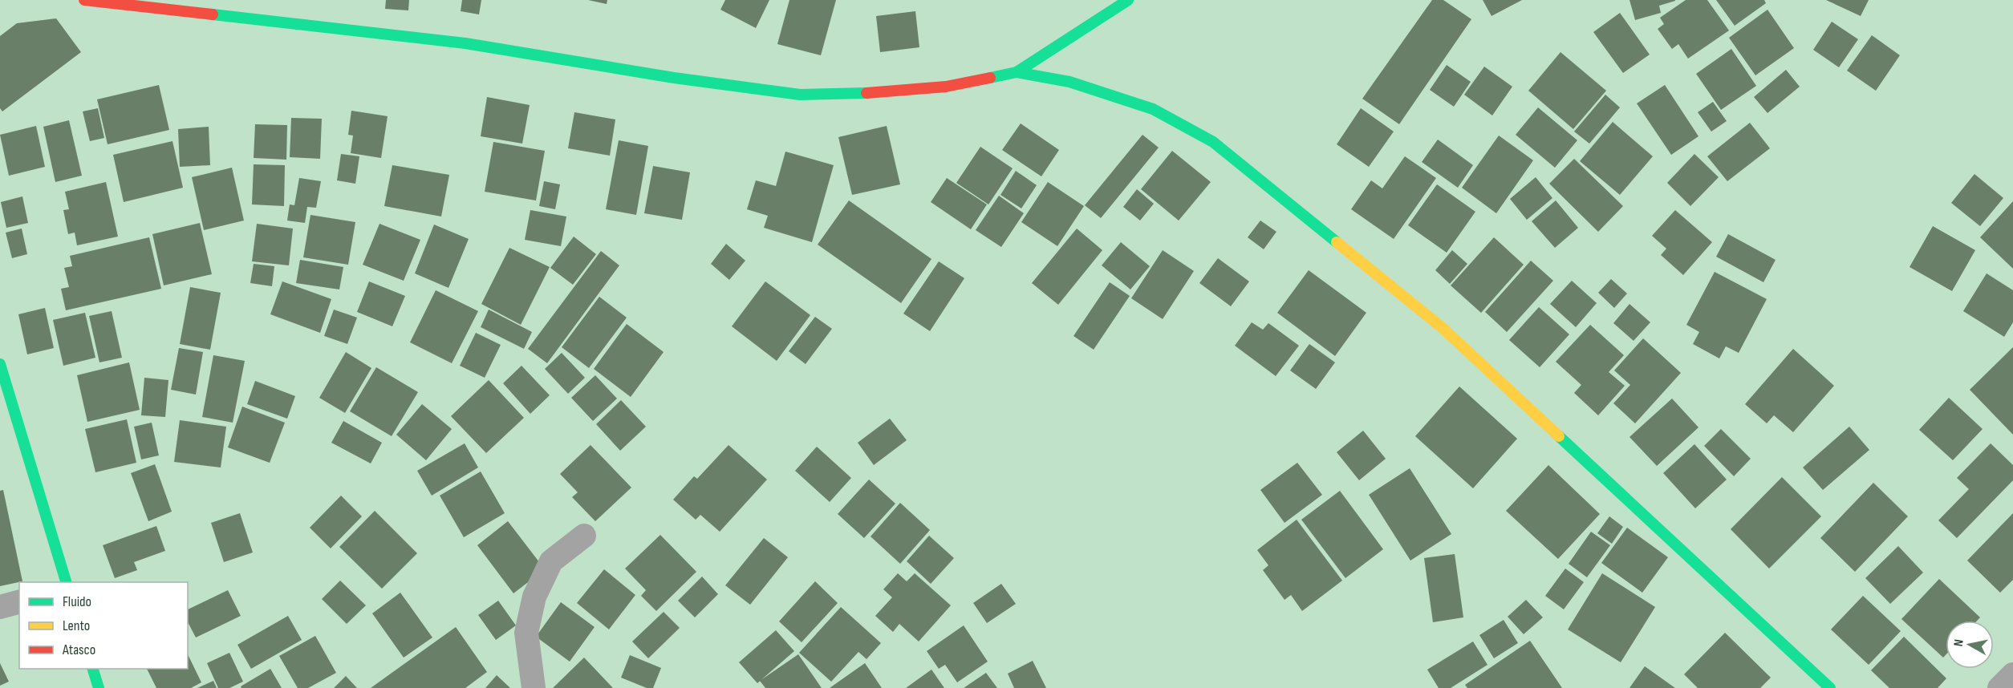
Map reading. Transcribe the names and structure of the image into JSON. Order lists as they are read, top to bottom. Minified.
{"legend":["Fluido","Lento","Atasco"],"north":"left"}
